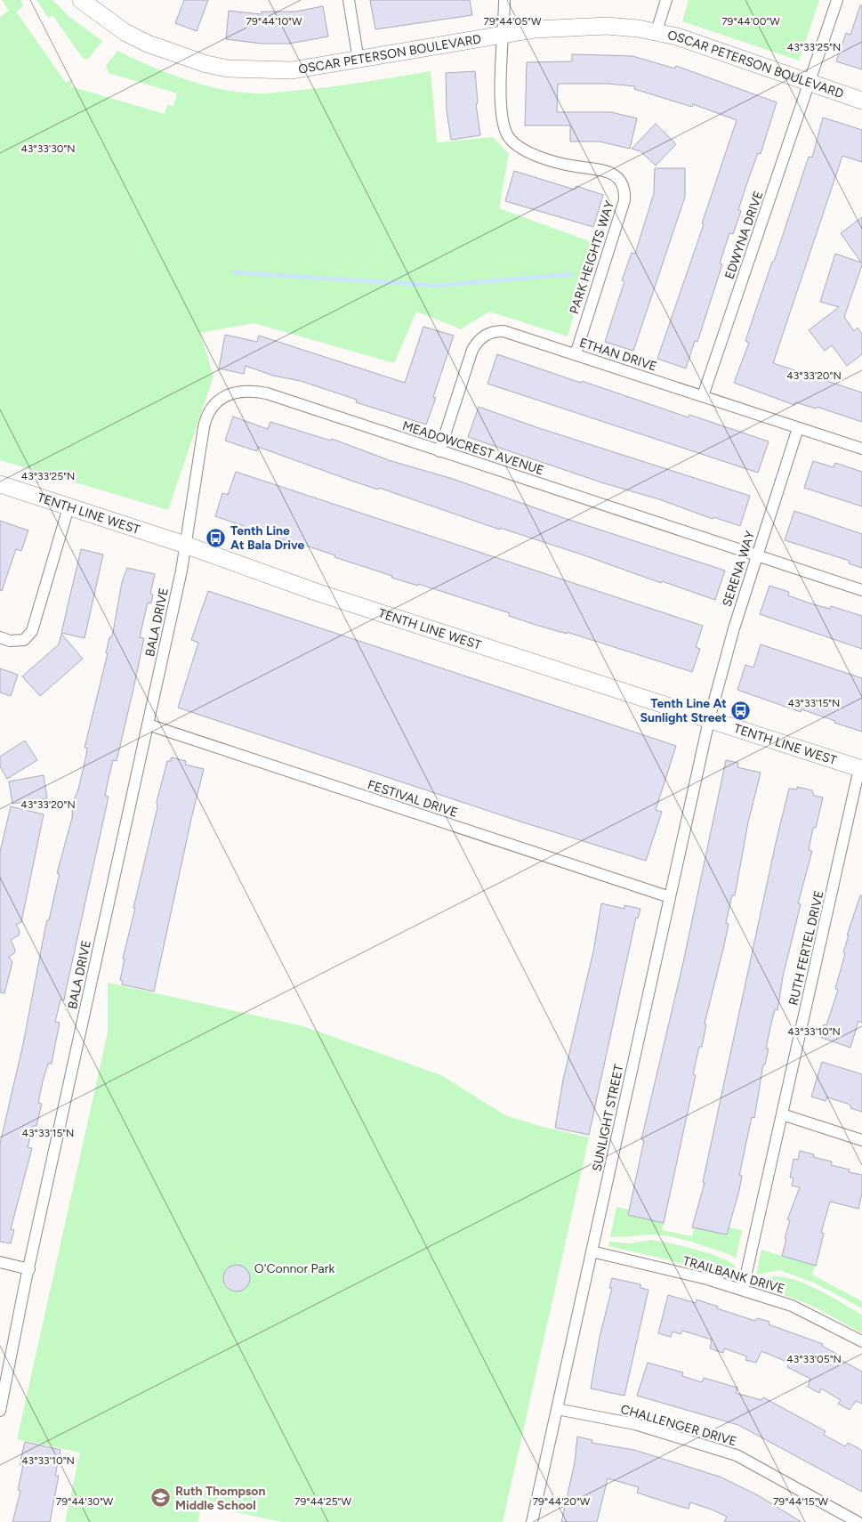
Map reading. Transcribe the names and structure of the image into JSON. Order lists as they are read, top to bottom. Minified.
{"streets":{"street":["OSCAR PETERSON BOULEVARD","EDWYNA DRIVE","PARK HEIGHTS WAY","ETHAN DRIVE","MEADOWCREST AVENUE","TENTH LINE WEST","SERENA WAY","BALA DRIVE","FESTIVAL DRIVE","RUTH FERTEL DRIVE","SUNLIGHT STREET","TRAILBANK DRIVE","CHALLENGER DRIVE"]},"crossings":[["OSCAR PETERSON BOULEVARD","EDWYNA DRIVE"],["OSCAR PETERSON BOULEVARD","PARK HEIGHTS WAY"],["EDWYNA DRIVE","ETHAN DRIVE"],["PARK HEIGHTS WAY","ETHAN DRIVE"],["ETHAN DRIVE","MEADOWCREST AVENUE"],["ETHAN DRIVE","SERENA WAY"],["MEADOWCREST AVENUE","TENTH LINE WEST"],["MEADOWCREST AVENUE","SERENA WAY"],["MEADOWCREST AVENUE","BALA DRIVE"],["TENTH LINE WEST","SERENA WAY"],["TENTH LINE WEST","BALA DRIVE"],["TENTH LINE WEST","RUTH FERTEL DRIVE"],["TENTH LINE WEST","SUNLIGHT STREET"],["SERENA WAY","SUNLIGHT STREET"],["BALA DRIVE","FESTIVAL DRIVE"],["FESTIVAL DRIVE","SUNLIGHT STREET"],["RUTH FERTEL DRIVE","TRAILBANK DRIVE"],["SUNLIGHT STREET","TRAILBANK DRIVE"],["SUNLIGHT STREET","CHALLENGER DRIVE"]],"parks":["O'Connor Park"],"places":{"bus stop":["Tenth Line At Bala Drive","Tenth Line At Sunlight Street"],"school or university":["Ruth Thompson Middle School"]},"coordinates":["79°44'10\"W","79°44'05\"W","79°44'00\"W","43°33'25\"N","43°33'30\"N","43°33'20\"N","43°33'15\"N","43°33'10\"N","43°33'05\"N","79°44'30\"W","79°44'25\"W","79°44'20\"W","79°44'15\"W"]}
